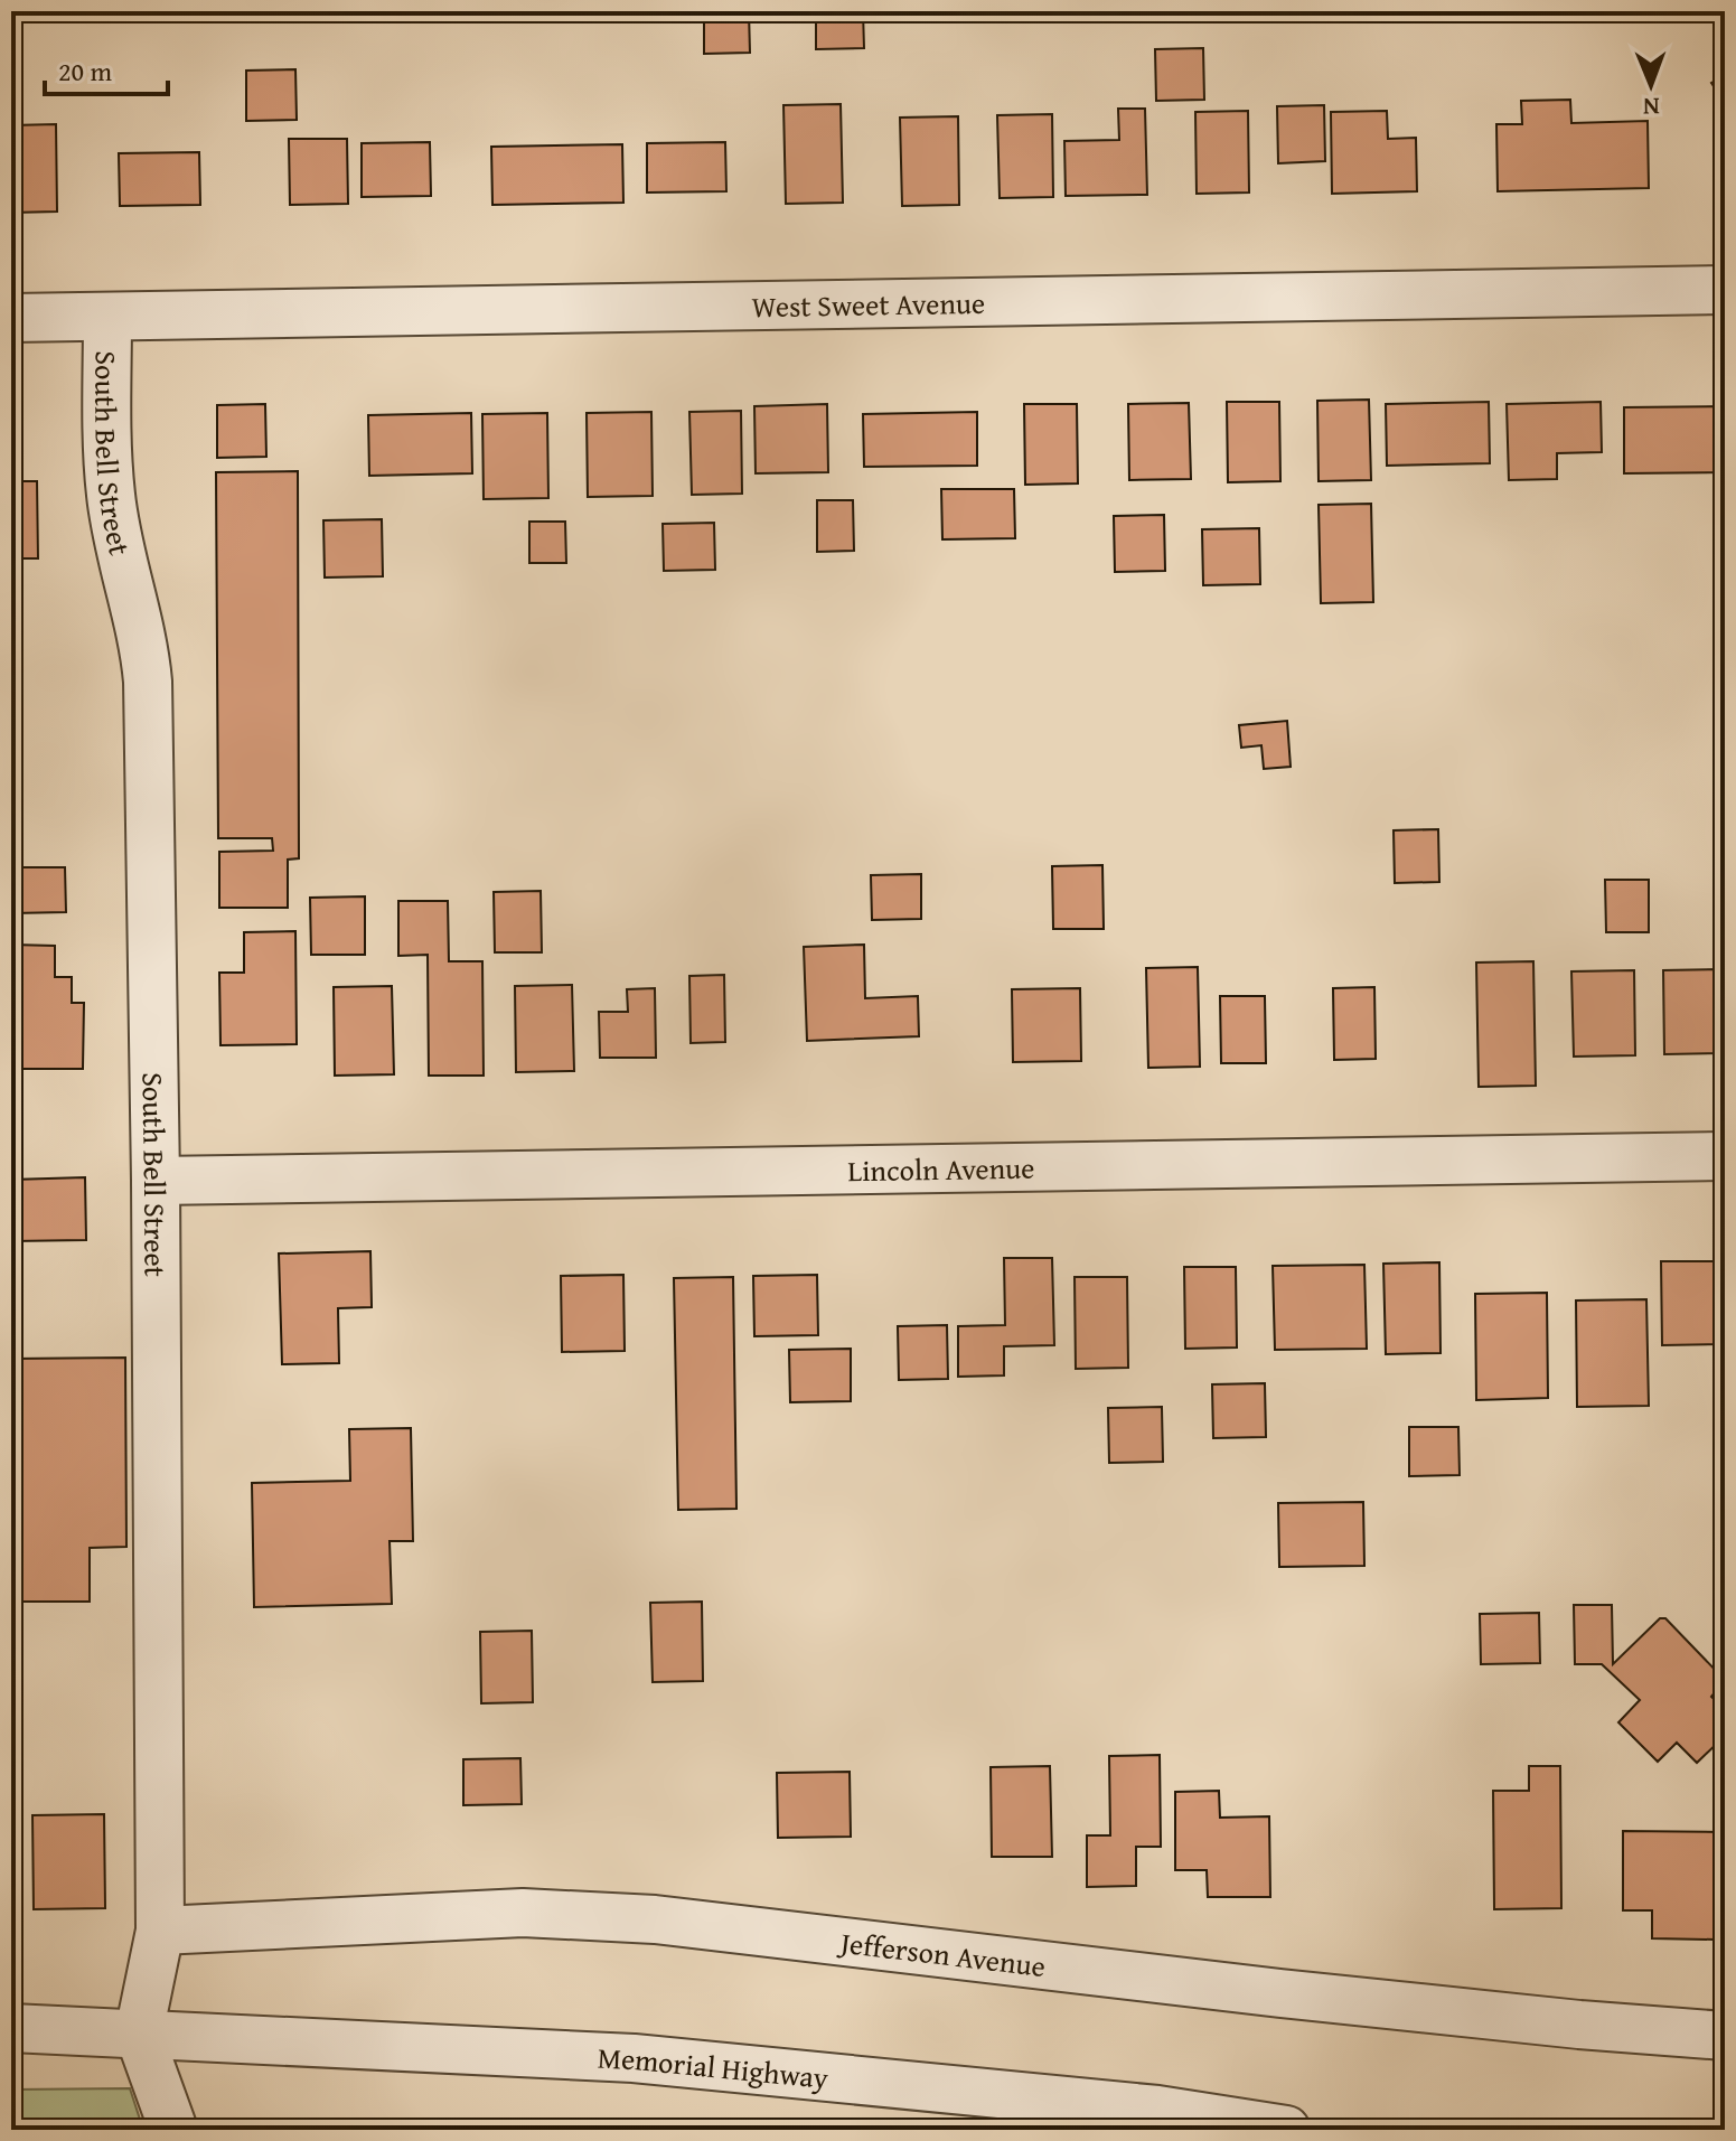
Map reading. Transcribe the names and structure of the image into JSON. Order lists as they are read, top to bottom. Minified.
{"streets":{"street":["West Sweet Avenue","South Bell Street","Lincoln Avenue","Jefferson Avenue","Memorial Highway"]},"crossings":[["West Sweet Avenue","South Bell Street"],["South Bell Street","Lincoln Avenue"],["South Bell Street","Jefferson Avenue"],["South Bell Street","Memorial Highway"]],"scale_bar":"20 m","north":"bottom"}
